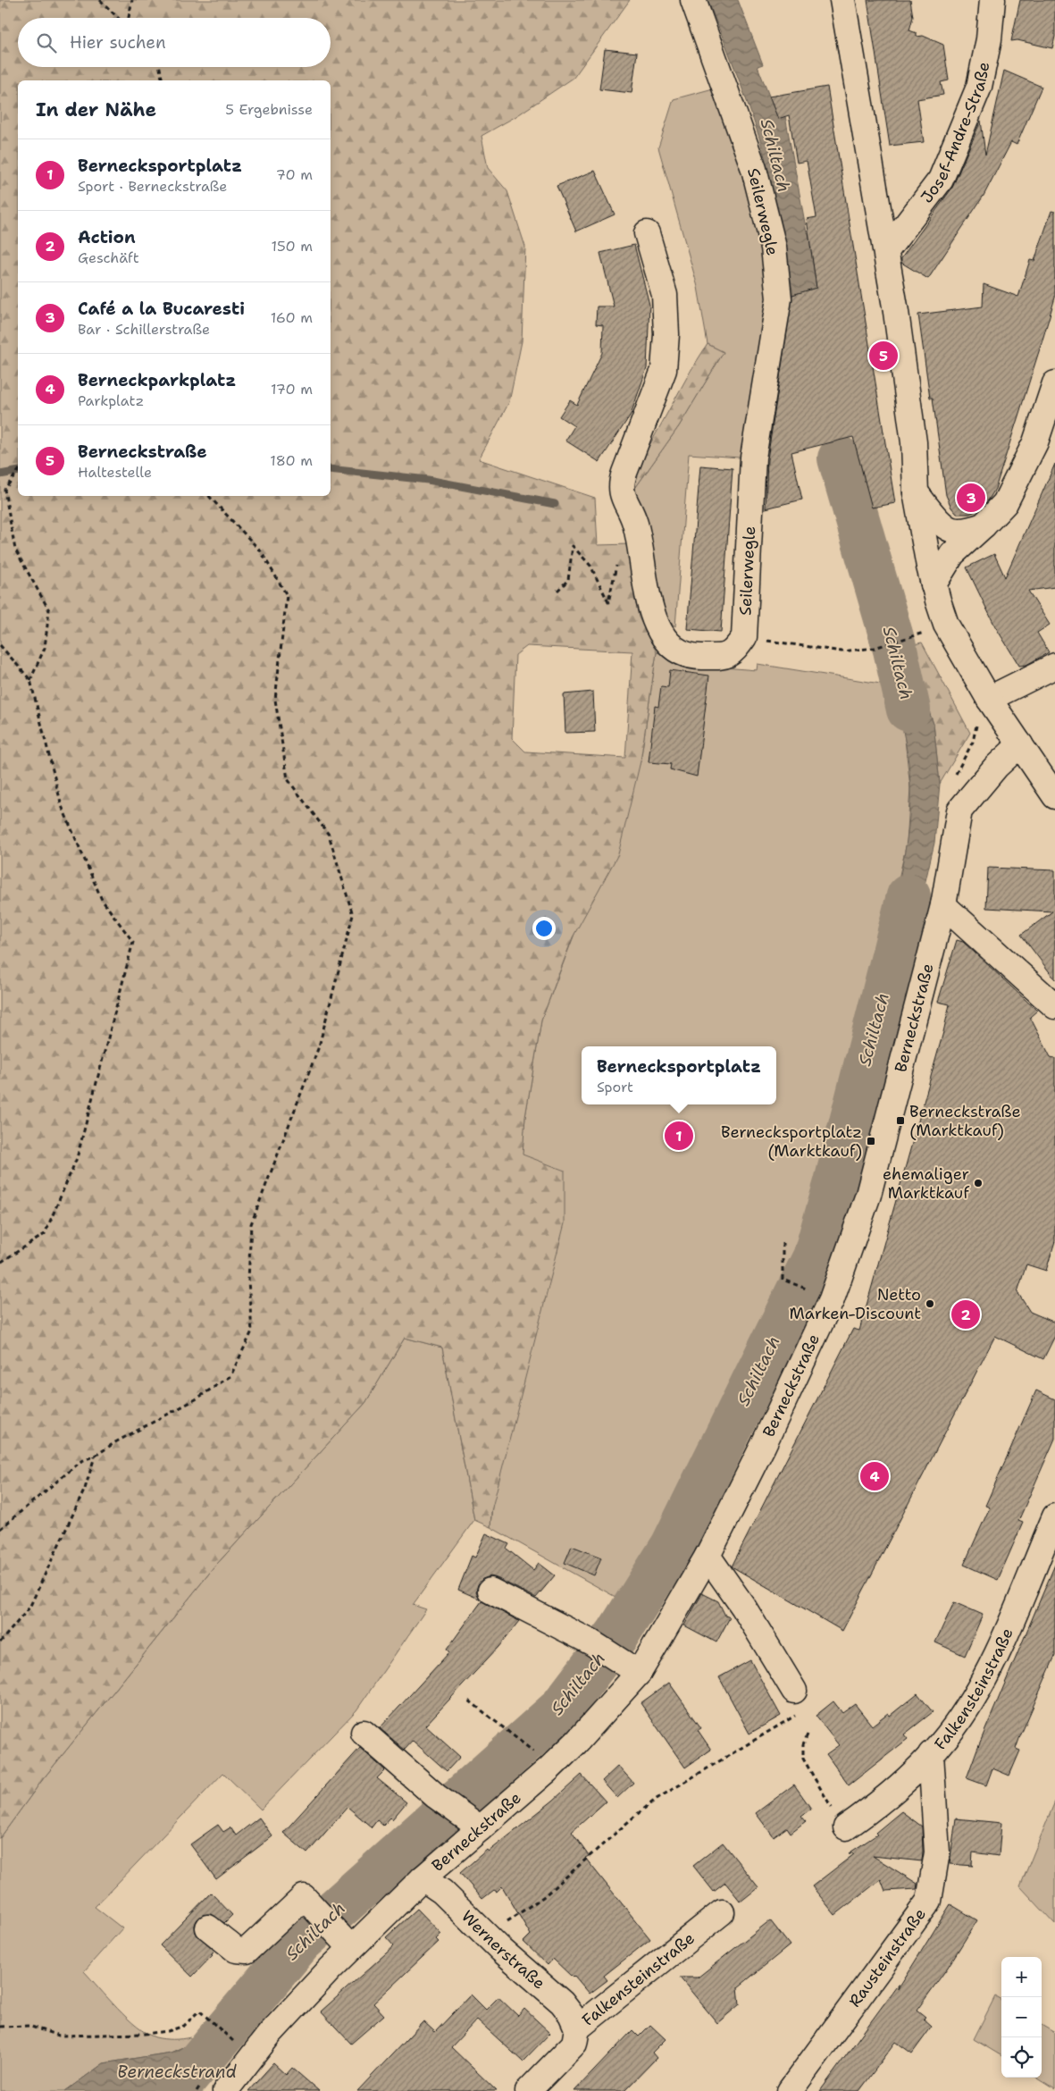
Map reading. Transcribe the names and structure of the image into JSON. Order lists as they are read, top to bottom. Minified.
{"streets":{"street":["Josef-Andre-Straße","Seilerwegle","Berneckstraße","Falkensteinstraße","Wernerstraße","Rausteinstraße"]},"crossings":[["Berneckstraße","Wernerstraße"],["Falkensteinstraße","Wernerstraße"],["Falkensteinstraße","Rausteinstraße"]],"water":["Schiltach","Berneckstrand"],"places":{"transit":["Berneckstraße (Marktkauf)","Bernecksportplatz (Marktkauf)"],"other":["ehemaliger Marktkauf","Netto Marken-Discount"]},"page":{"search":"Hier suchen","heading":["In der Nähe","5 Ergebnisse"],"list":[{"mark":"1","name":"Bernecksportplatz","note":"Sport · Berneckstraße","value":"70 m"},{"mark":"2","name":"Action","note":"Geschäft","value":"150 m"},{"mark":"3","name":"Café a la Bucaresti","note":"Bar · Schillerstraße","value":"160 m"},{"mark":"4","name":"Berneckparkplatz","note":"Parkplatz","value":"170 m"},{"mark":"5","name":"Berneckstraße","note":"Haltestelle","value":"180 m"}],"pins":["5","3","1","2","4"],"popup":["Bernecksportplatz","Sport"],"map_buttons":["+","−"]}}
